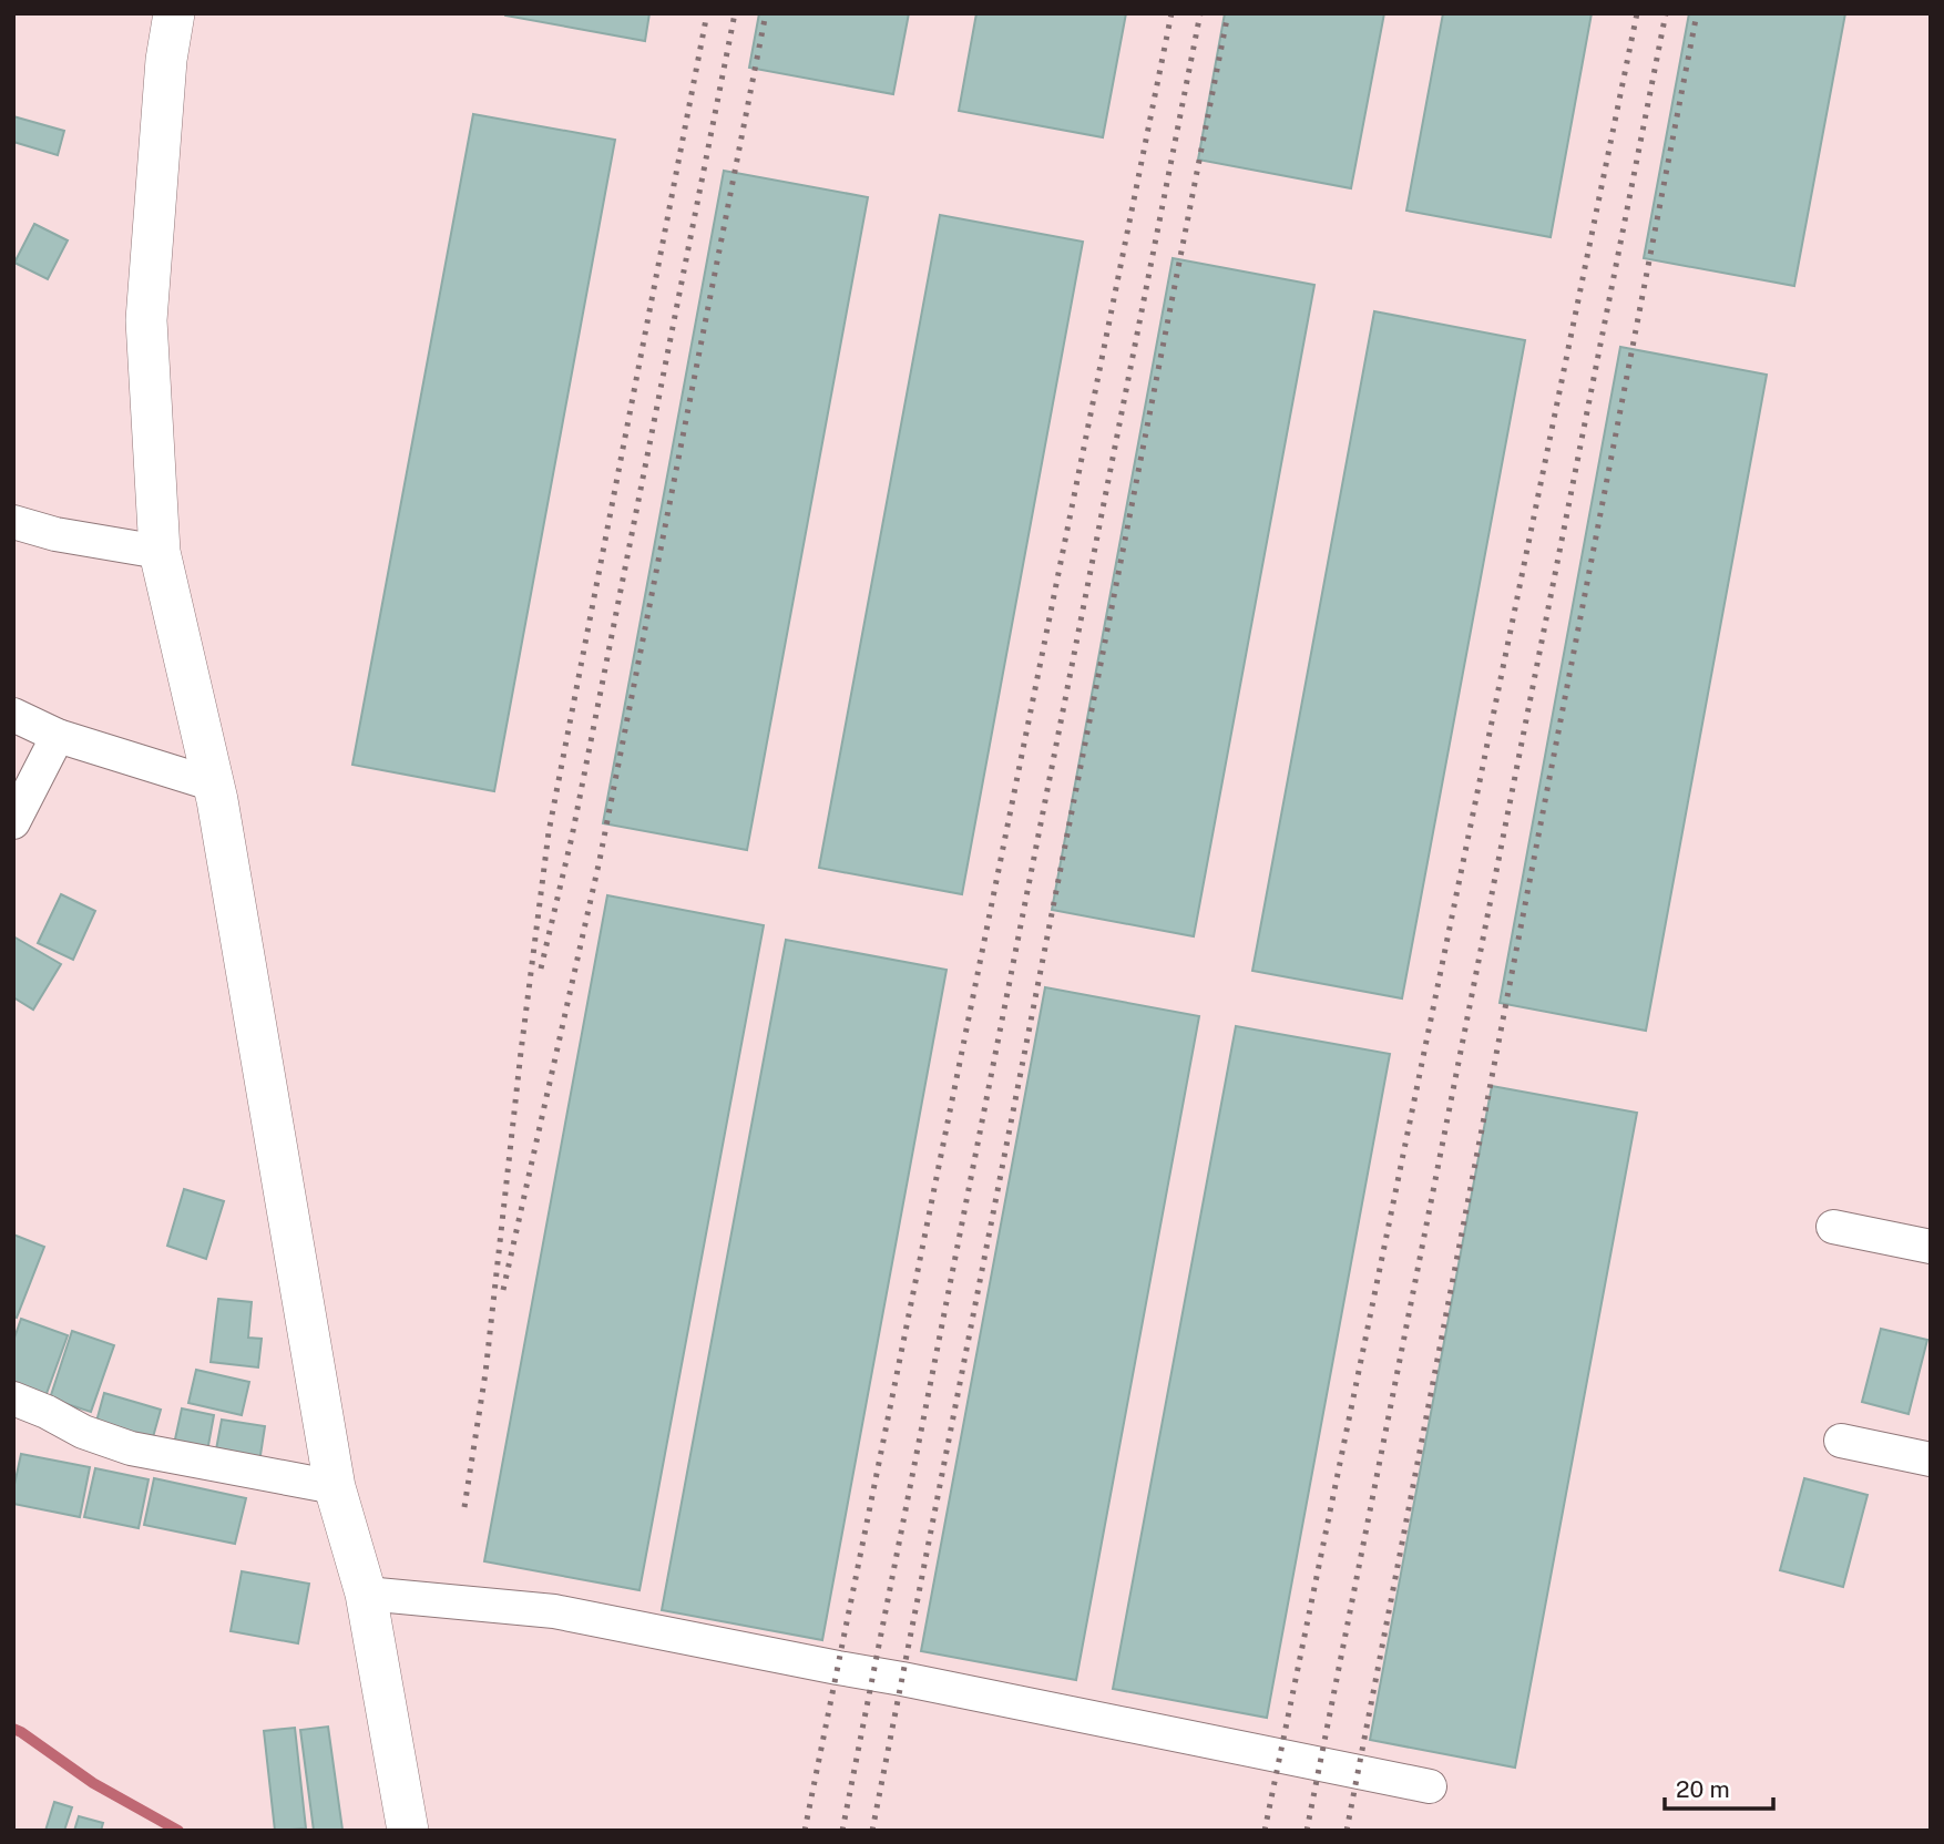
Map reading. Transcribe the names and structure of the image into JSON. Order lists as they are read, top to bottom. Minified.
{"scale_bar":"20 m"}
